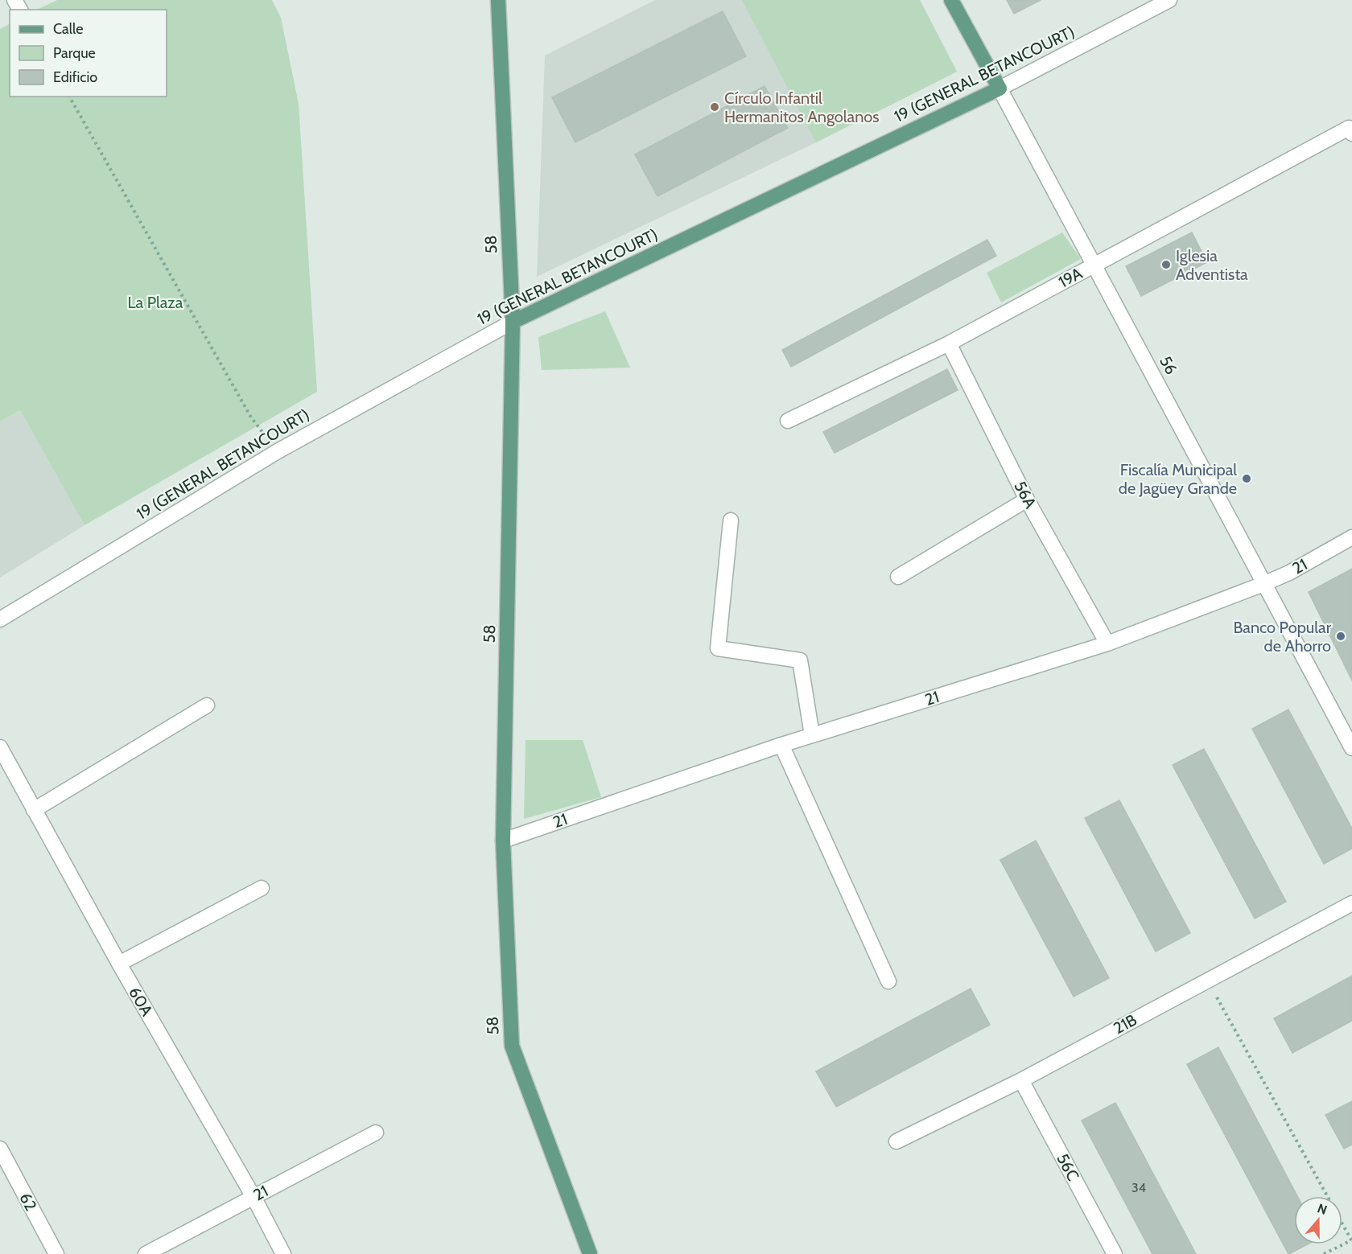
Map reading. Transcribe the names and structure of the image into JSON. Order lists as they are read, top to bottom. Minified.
{"streets":{"main road":["19 (GENERAL BETANCOURT)","58","56"],"street":["19A","56A","21","60A","21B","56C","62"]},"crossings":[["19 (GENERAL BETANCOURT)","58"],["19 (GENERAL BETANCOURT)","56"],["58","21"],["19A","56"],["19A","56A"],["56","21"],["56A","21"],["21","60A"],["21B","56C"]],"parks":["La Plaza"],"places":["Círculo Infantil Hermanitos Angolanos","Iglesia Adventista","Fiscalía Municipal de Jagüey Grande","Banco Popular de Ahorro"],"house_numbers":["34"],"legend":["Calle","Parque","Edificio"],"north":"top"}
